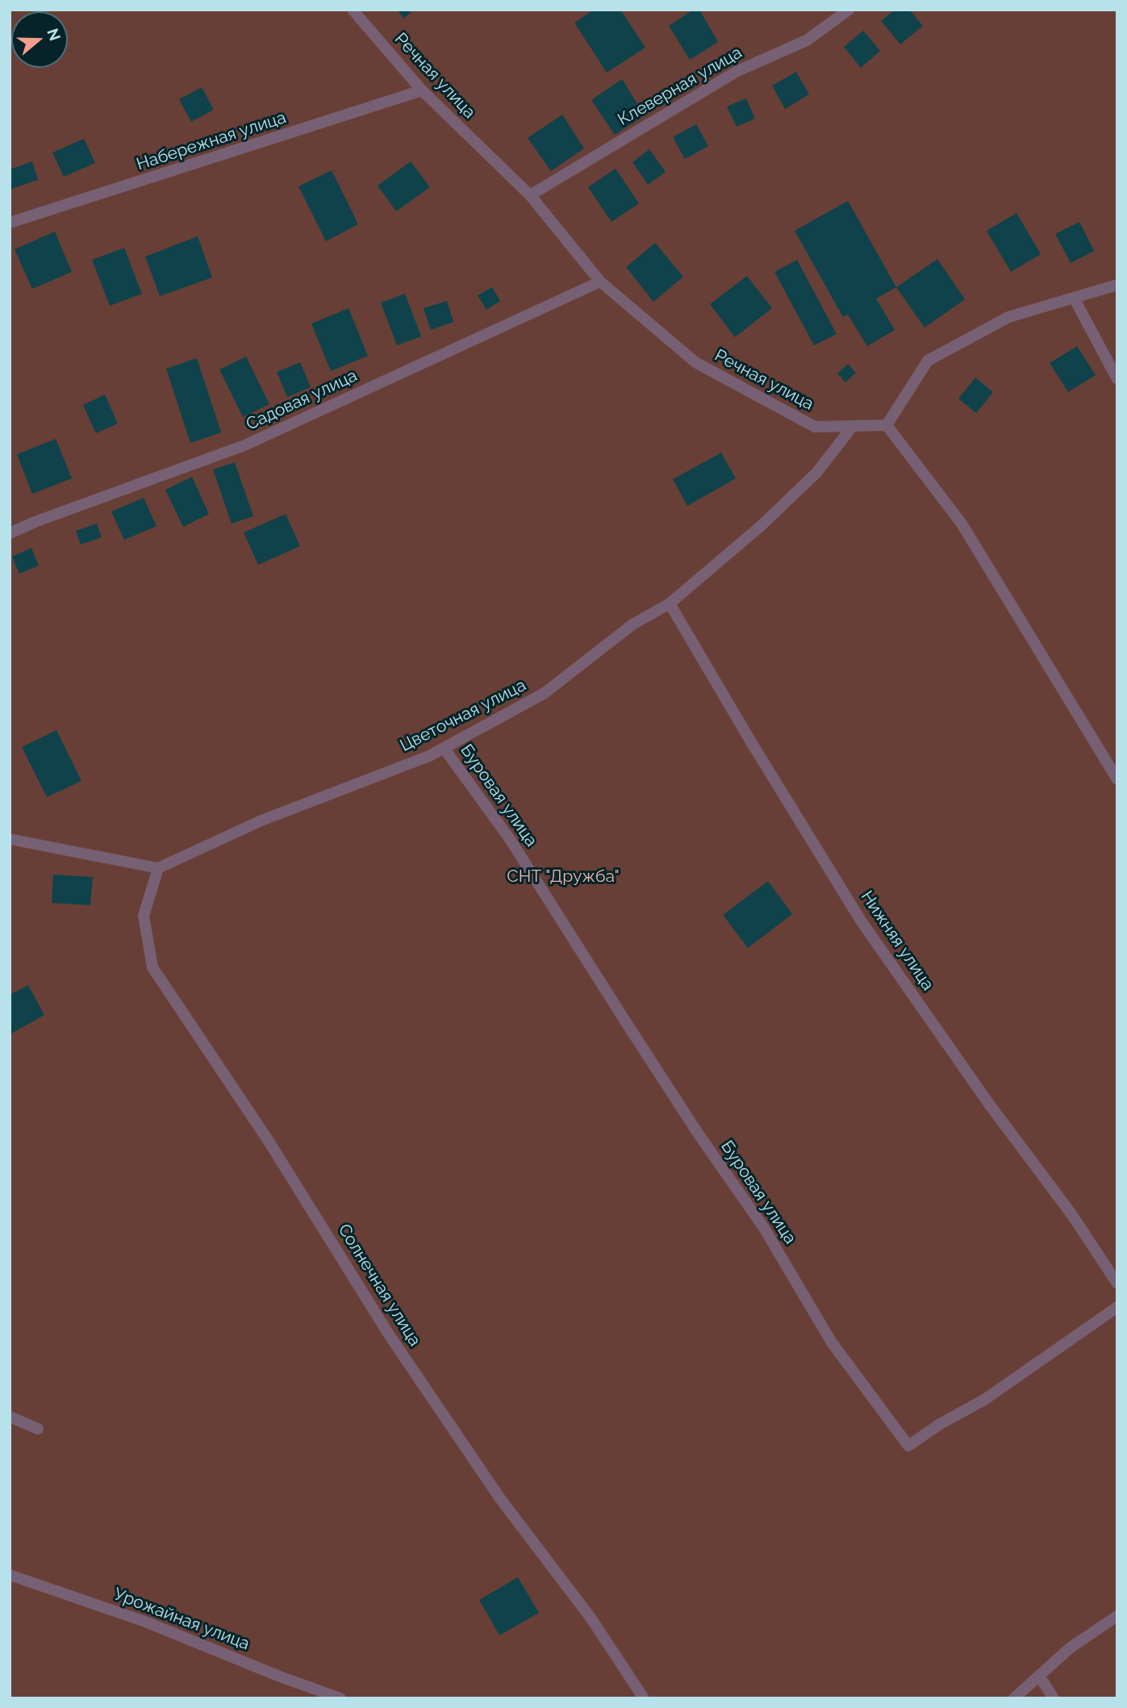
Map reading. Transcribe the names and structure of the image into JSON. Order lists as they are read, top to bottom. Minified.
{"streets":{"street":["Речная улица","Клеверная улица","Набережная улица","Садовая улица","Цветочная улица","Буровая улица","Нижняя улица","Солнечная улица","Урожайная улица"]},"crossings":[["Речная улица","Клеверная улица"],["Речная улица","Набережная улица"],["Речная улица","Садовая улица"],["Речная улица","Цветочная улица"],["Цветочная улица","Буровая улица"],["Цветочная улица","Нижняя улица"],["Цветочная улица","Солнечная улица"]],"parks":["СНТ \"Дружба\""],"north":"right"}
